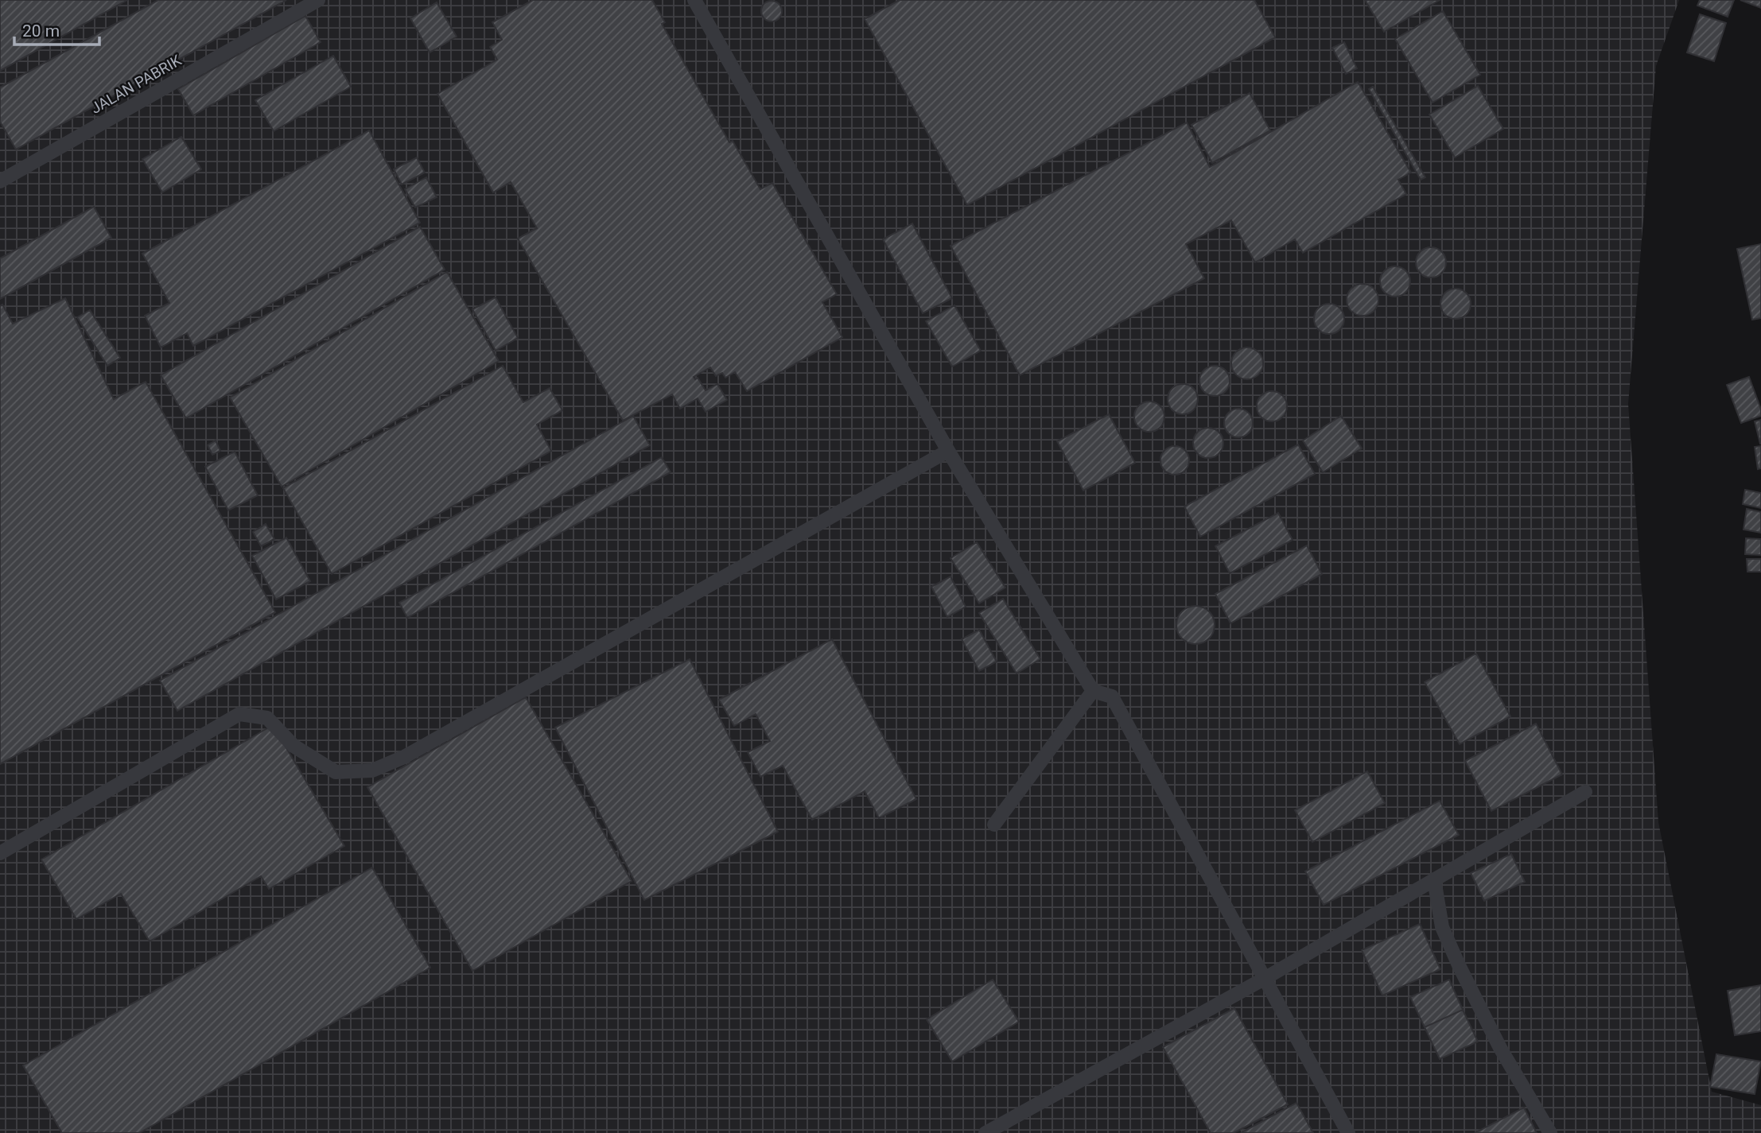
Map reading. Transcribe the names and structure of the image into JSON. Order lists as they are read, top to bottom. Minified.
{"streets":{"lane":["JALAN PABRIK"]},"scale_bar":"20 m"}
